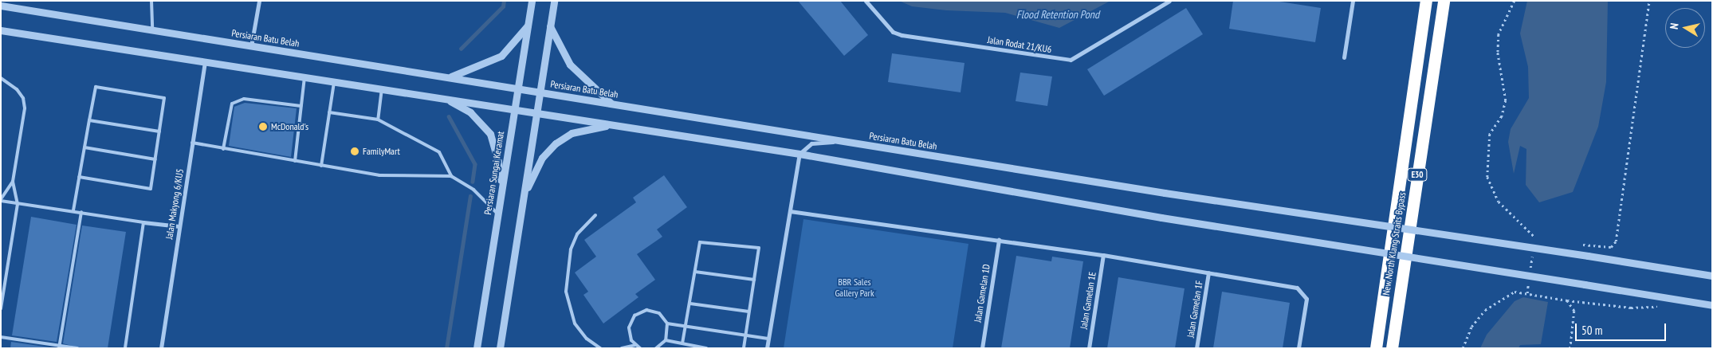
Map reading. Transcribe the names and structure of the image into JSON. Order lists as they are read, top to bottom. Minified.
{"streets":{"highway":["E30","New North Klang Straits Bypass"],"street":["Persiaran Batu Belah","Jalan Rodat 21/KU6","Persiaran Sungai Keramat","Jalan Makyong 6/KU5","Jalan Gamelan 1D","Jalan Gamelan 1E","Jalan Gamelan 1F"]},"crossings":[["Persiaran Batu Belah","Persiaran Sungai Keramat"]],"water":["Flood Retention Pond"],"parks":["BBR Sales Gallery Park"],"places":["McDonald's","FamilyMart"],"scale_bar":"50 m","north":"left"}
